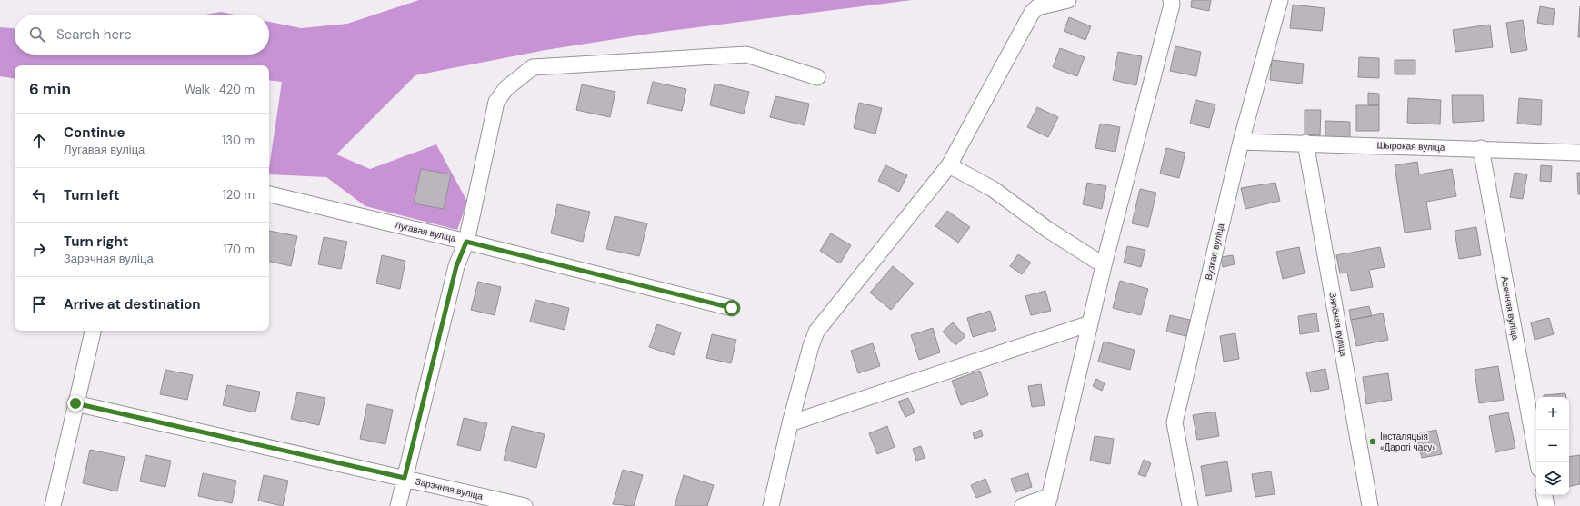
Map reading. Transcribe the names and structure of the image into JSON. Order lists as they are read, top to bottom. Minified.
{"streets":{"street":["Шырокая вуліца","Лугавая вуліца","Вузкая вуліца","Асенняя вуліца","Зялёная вуліца","Зарэчная вуліца"]},"crossings":[["Шырокая вуліца","Вузкая вуліца"],["Шырокая вуліца","Асенняя вуліца"],["Шырокая вуліца","Зялёная вуліца"]],"places":["Інсталяцыя «Дарогі часу»"],"page":{"search":"Search here","heading":["6 min","Walk · 420 m"],"list":[["Continue","Лугавая вуліца","130 m"],["Turn left","120 m"],["Turn right","Зарэчная вуліца","170 m"],"Arrive at destination"],"map_buttons":["+","−"]}}
